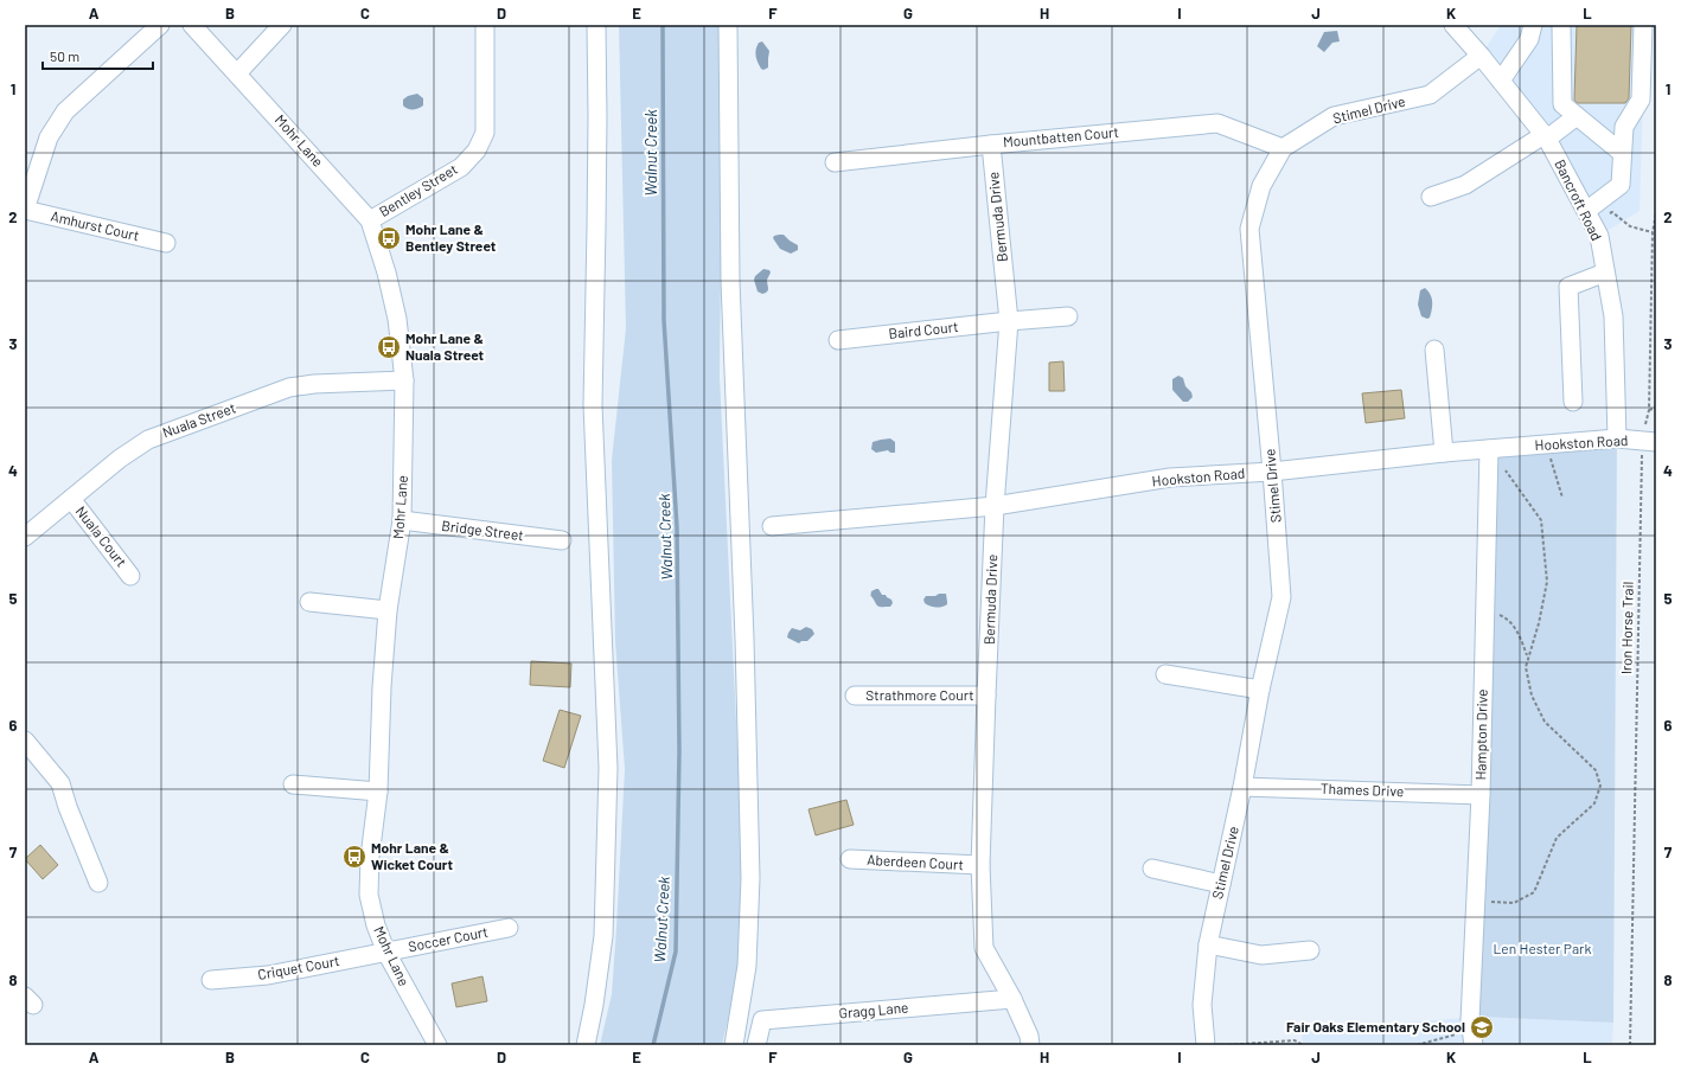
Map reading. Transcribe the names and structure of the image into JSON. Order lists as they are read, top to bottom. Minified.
{"streets":{"street":["Stimel Drive","Mountbatten Court","Mohr Lane","Bentley Street","Bancroft Road","Bermuda Drive","Amhurst Court","Baird Court","Nuala Street","Hookston Road","Bridge Street","Nuala Court","Strathmore Court","Hampton Drive","Thames Drive","Aberdeen Court","Soccer Court","Criquet Court","Gragg Lane"],"path":["Iron Horse Trail"]},"crossings":[["Stimel Drive","Mountbatten Court"],["Stimel Drive","Bancroft Road"],["Stimel Drive","Hookston Road"],["Stimel Drive","Thames Drive"],["Mountbatten Court","Bermuda Drive"],["Mohr Lane","Bentley Street"],["Mohr Lane","Nuala Street"],["Mohr Lane","Bridge Street"],["Mohr Lane","Soccer Court"],["Mohr Lane","Criquet Court"],["Bancroft Road","Hookston Road"],["Bermuda Drive","Baird Court"],["Bermuda Drive","Hookston Road"],["Bermuda Drive","Strathmore Court"],["Bermuda Drive","Aberdeen Court"],["Bermuda Drive","Gragg Lane"],["Nuala Street","Nuala Court"],["Hookston Road","Iron Horse Trail"],["Hookston Road","Hampton Drive"],["Hampton Drive","Thames Drive"],["Soccer Court","Criquet Court"]],"water":["Walnut Creek"],"parks":["Len Hester Park"],"places":{"bus stop":["Mohr Lane & Bentley Street","Mohr Lane & Nuala Street","Mohr Lane & Wicket Court"],"school or university":["Fair Oaks Elementary School"]},"scale_bar":"50 m","grid":{"columns":["A","B","C","D","E","F","G","H","I","J","K","L"],"rows":["1","2","3","4","5","6","7","8"]}}
